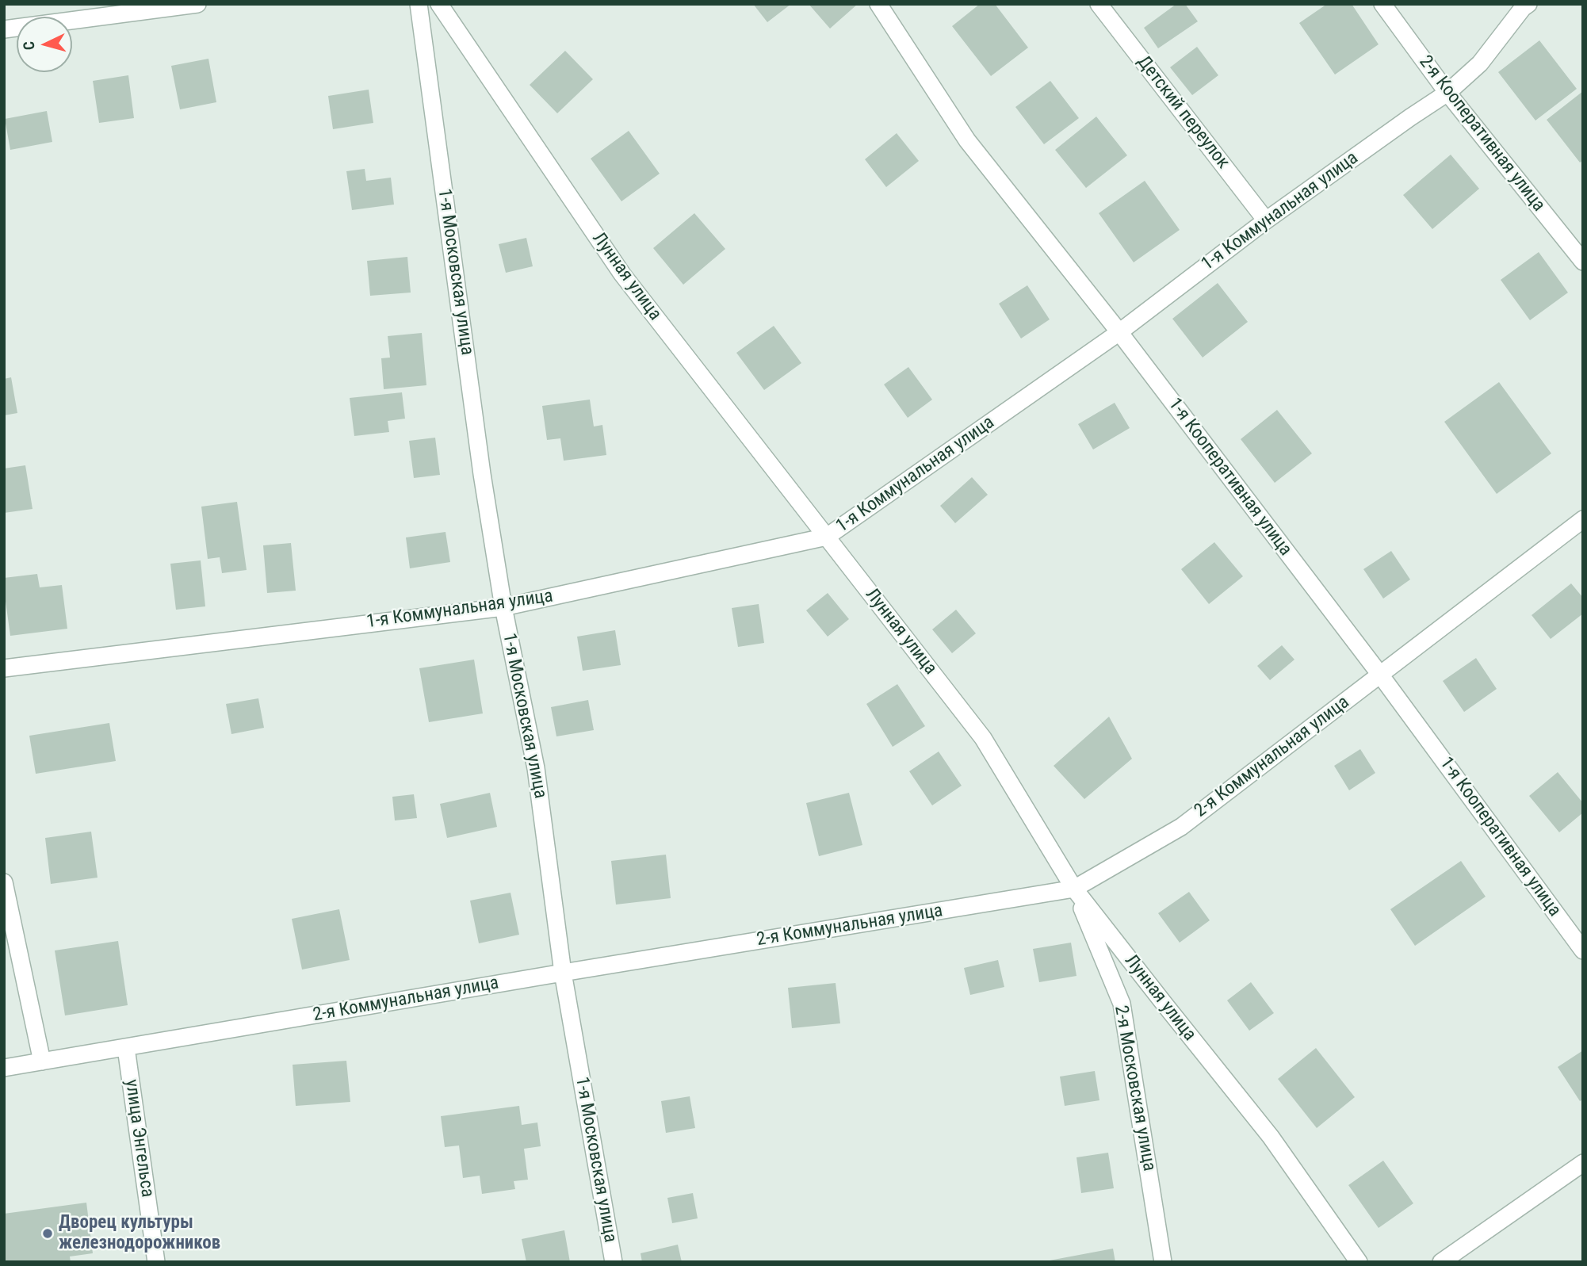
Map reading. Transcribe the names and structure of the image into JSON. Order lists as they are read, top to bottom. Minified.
{"streets":{"street":["Детский переулок","2-я Кооперативная улица","1-я Коммунальная улица","1-я Московская улица","Лунная улица","1-я Кооперативная улица","2-я Коммунальная улица","2-я Московская улица","улица Энгельса"]},"crossings":[["Детский переулок","1-я Коммунальная улица"],["2-я Кооперативная улица","1-я Коммунальная улица"],["1-я Коммунальная улица","1-я Московская улица"],["1-я Коммунальная улица","Лунная улица"],["1-я Коммунальная улица","1-я Кооперативная улица"],["1-я Московская улица","2-я Коммунальная улица"],["Лунная улица","2-я Коммунальная улица"],["Лунная улица","2-я Московская улица"],["1-я Кооперативная улица","2-я Коммунальная улица"],["2-я Коммунальная улица","2-я Московская улица"],["2-я Коммунальная улица","улица Энгельса"]],"places":["Дворец культуры железнодорожников"],"north":"left"}
